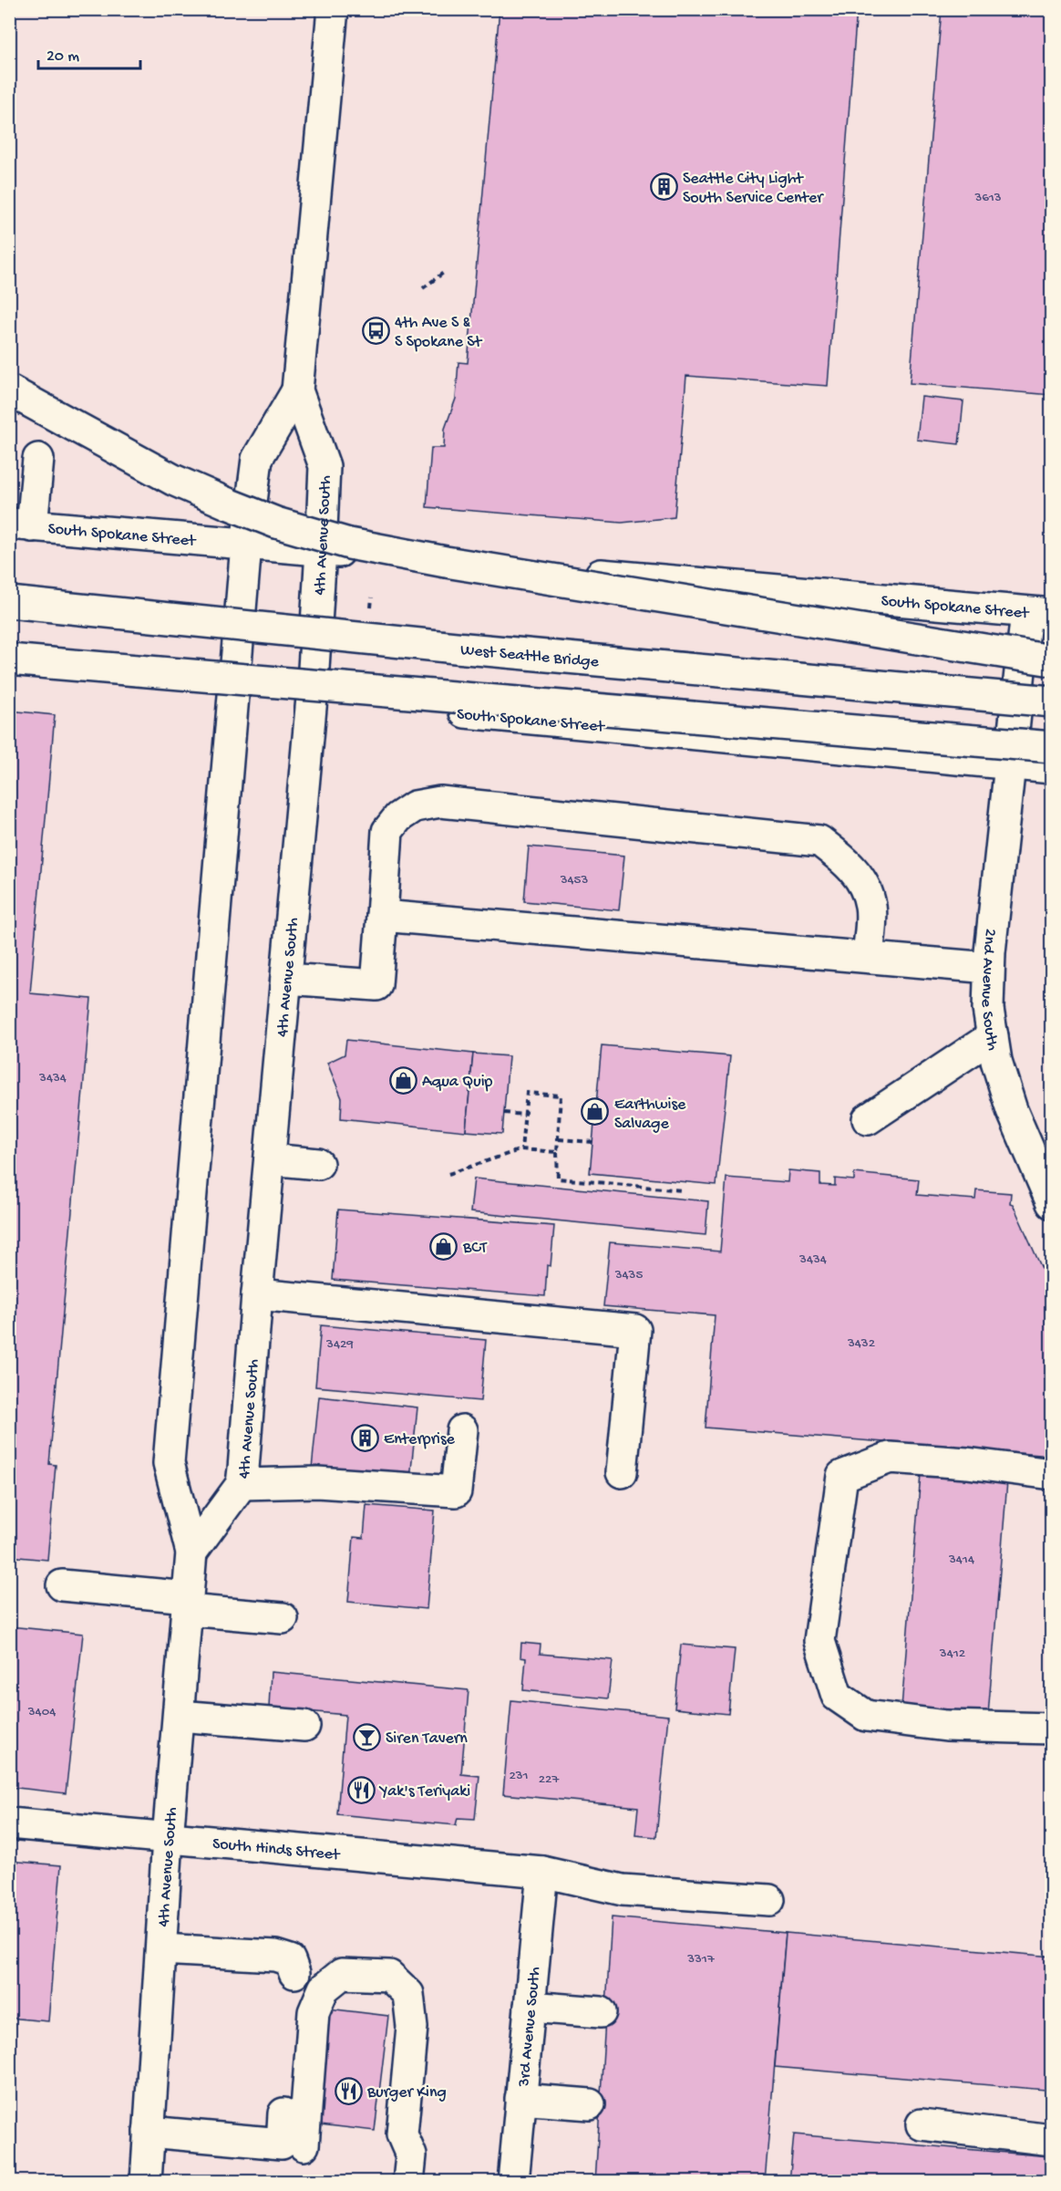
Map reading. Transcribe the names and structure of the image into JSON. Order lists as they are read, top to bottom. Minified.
{"streets":{"main road":["South Spokane Street","4th Avenue South","West Seattle Bridge","2nd Avenue South","South Hinds Street","3rd Avenue South"]},"crossings":[["South Spokane Street","4th Avenue South"],["South Spokane Street","2nd Avenue South"],["4th Avenue South","South Hinds Street"],["South Hinds Street","3rd Avenue South"]],"places":{"building":["Seattle City Light South Service Center","Enterprise"],"bus stop":["4th Ave S & S Spokane St"],"shop":["Aqua Quip","Earthwise Salvage","BCT"],"bar":["Siren Tavern"],"restaurant":["Yak's Teriyaki","Burger King"]},"house_numbers":["3613","3453","3434","3434","3435","3432","3429","3414","3412","3404","231","227","3317"],"scale_bar":"20 m"}
